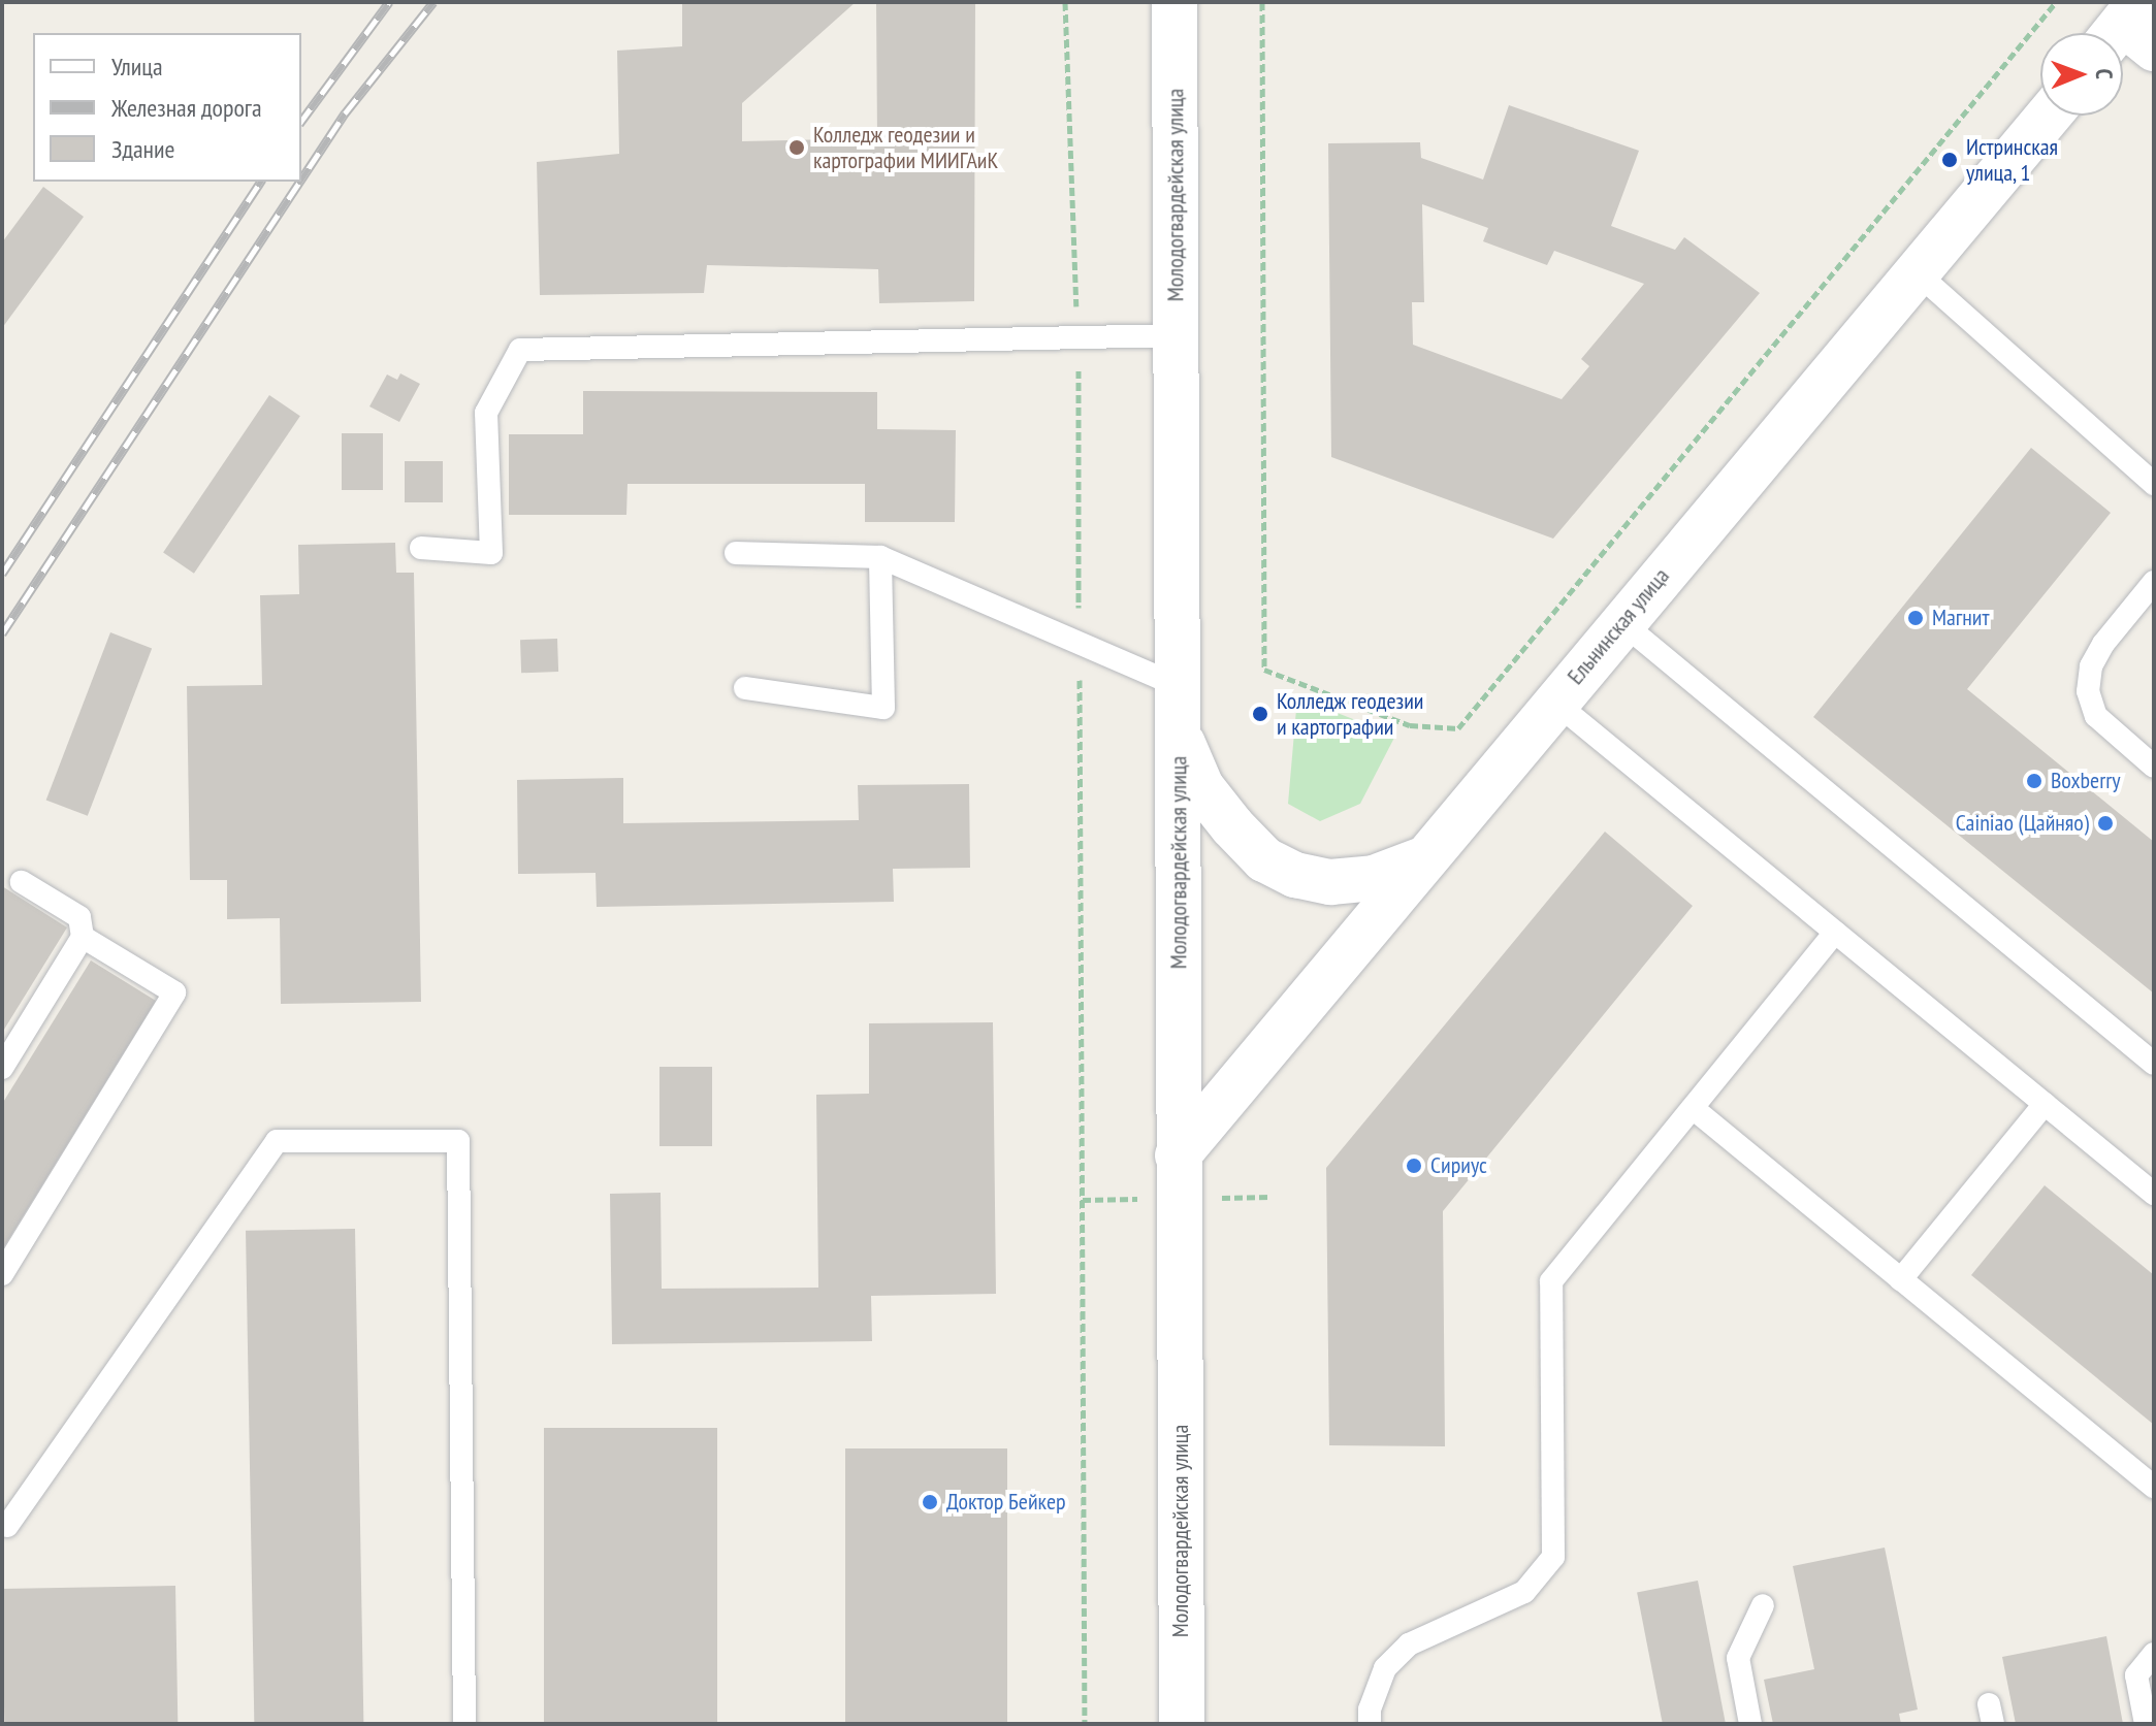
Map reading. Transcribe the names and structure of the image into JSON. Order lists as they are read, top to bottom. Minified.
{"streets":{"street":["Молодогвардейская улица","Ельнинская улица"]},"crossings":[["Молодогвардейская улица","Ельнинская улица"]],"places":["Колледж геодезии и картографии МИИГАиК","Истринская улица, 1","Магнит","Колледж геодезии и картографии","Boxberry","Cainiao (Цайняо)","Сириус","Доктор Бейкер"],"legend":["Улица","Железная дорога","Здание"],"north":"right"}
